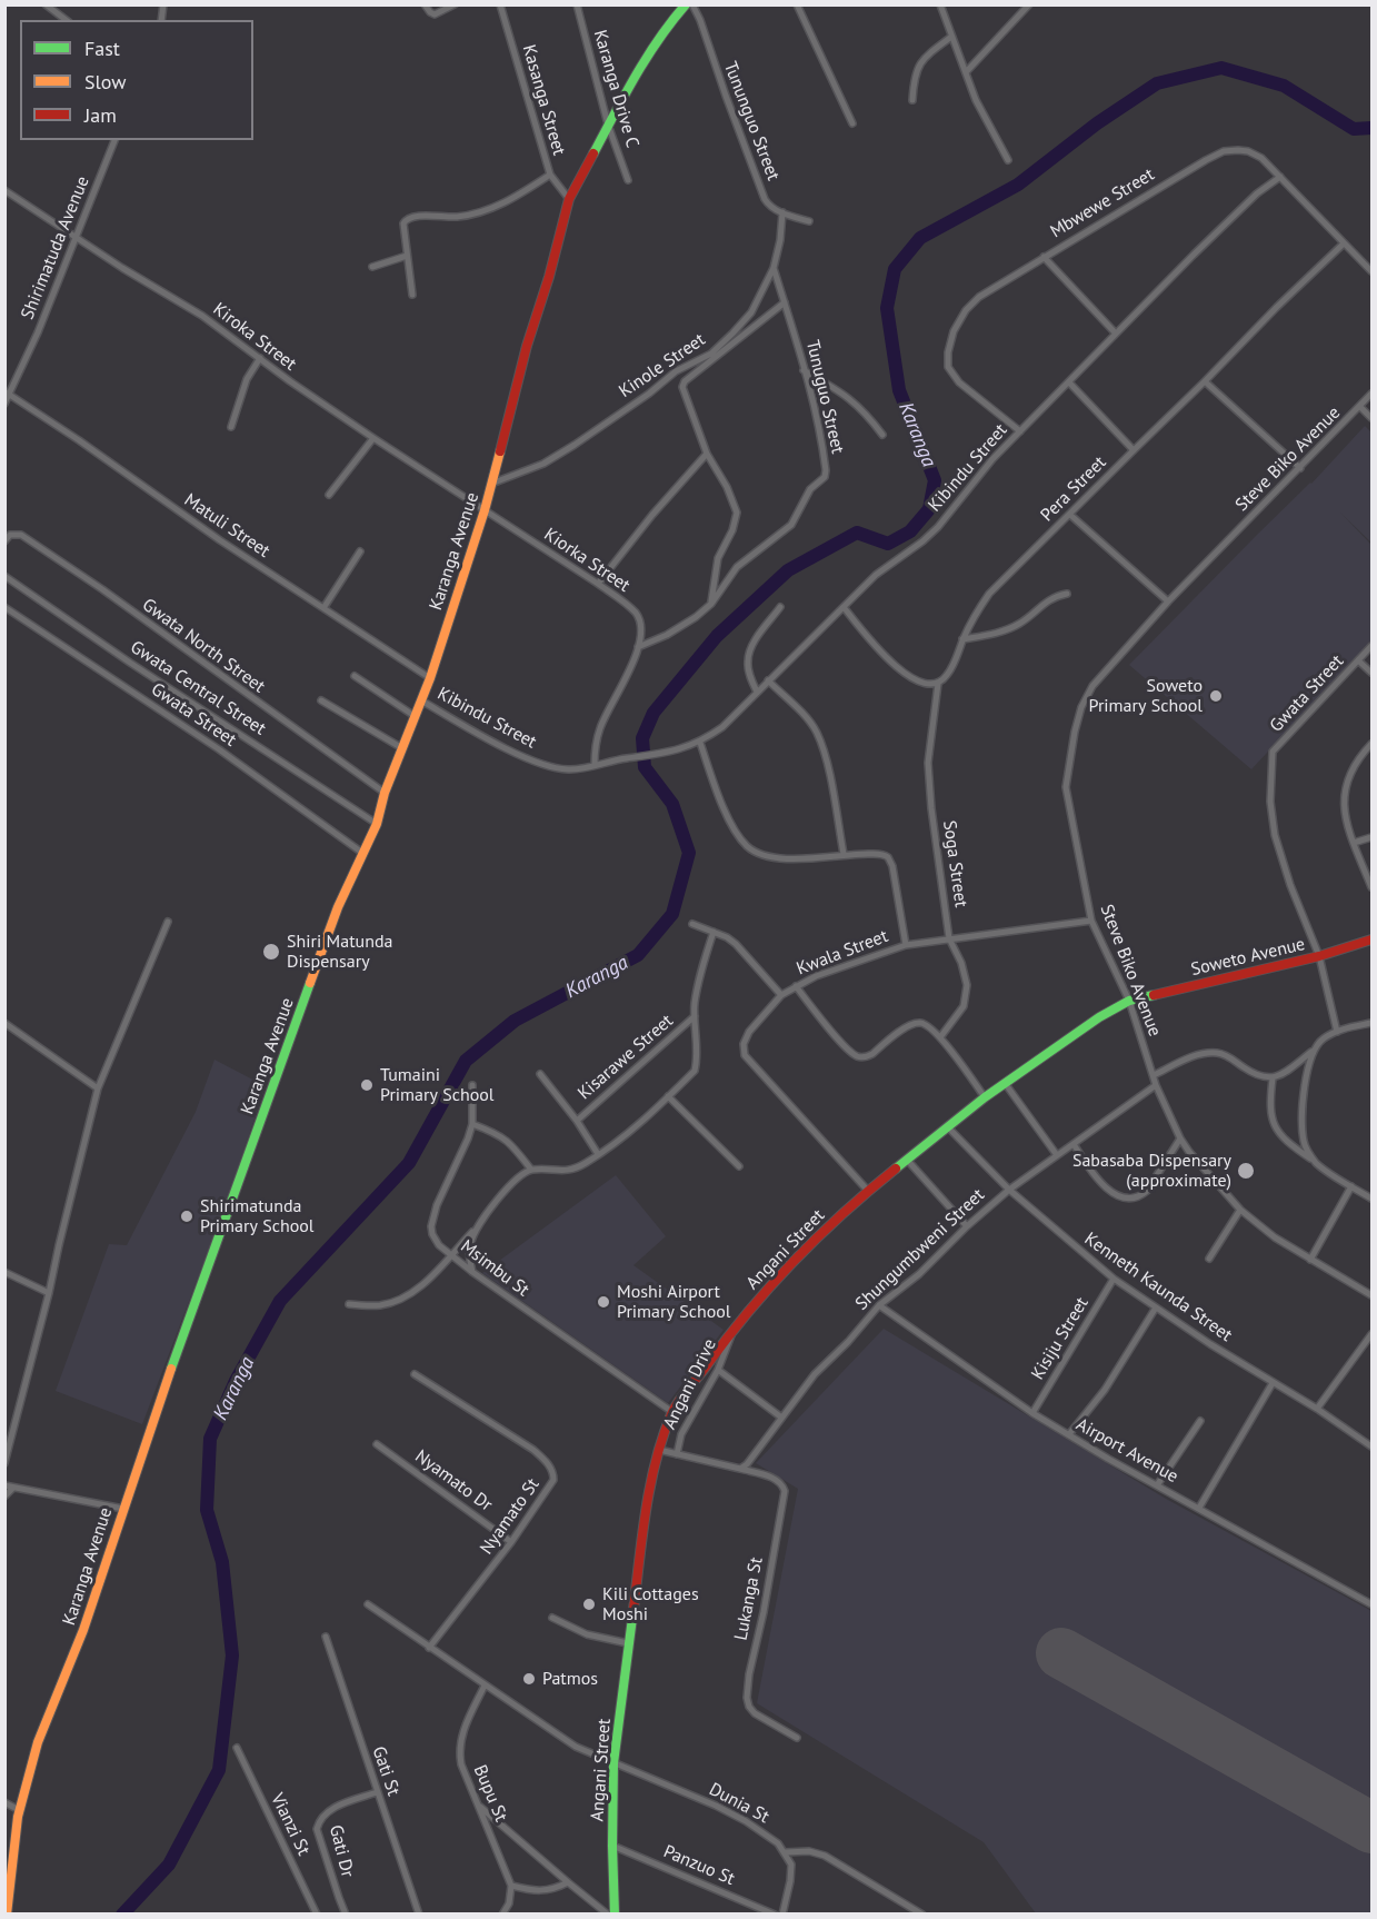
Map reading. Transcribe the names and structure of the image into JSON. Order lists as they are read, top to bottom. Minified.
{"streets":{"street":["Karanga Drive C","Kasanga Street","Tununguo Street","Mbwewe Street","Shirimatuda Avenue","Kiroka Street","Kinole Street","Tunuguo Street","Steve Biko Avenue","Kibindu Street","Pera Street","Matuli Street","Karanga Avenue","Kiorka Street","Gwata North Street","Gwata Central Street","Gwata Street","Soga Street","Kwala Street","Soweto Avenue","Kisarawe Street","Angani Street","Shungumbweni Street","Msimbu St","Kenneth Kaunda Street","Kisiju Street","Angani Drive","Airport Avenue","Nyamato Dr","Nyamato St","Lukanga St","Gati St","Bupu St","Dunia St","Vianzi St","Gati Dr","Panzuo St"]},"crossings":[["Karanga Drive C","Karanga Avenue"],["Kasanga Street","Karanga Avenue"],["Tununguo Street","Kinole Street"],["Mbwewe Street","Kibindu Street"],["Mbwewe Street","Pera Street"],["Shirimatuda Avenue","Kiroka Street"],["Shirimatuda Avenue","Matuli Street"],["Kiroka Street","Karanga Avenue"],["Kiroka Street","Kiorka Street"],["Kinole Street","Tunuguo Street"],["Kinole Street","Karanga Avenue"],["Tunuguo Street","Kiorka Street"],["Steve Biko Avenue","Kwala Street"],["Steve Biko Avenue","Soweto Avenue"],["Steve Biko Avenue","Angani Street"],["Steve Biko Avenue","Shungumbweni Street"],["Kibindu Street","Karanga Avenue"],["Kibindu Street","Kiorka Street"],["Pera Street","Soga Street"],["Matuli Street","Karanga Avenue"],["Karanga Avenue","Kiorka Street"],["Karanga Avenue","Gwata North Street"],["Karanga Avenue","Gwata Central Street"],["Karanga Avenue","Gwata Street"],["Gwata Street","Soweto Avenue"],["Soga Street","Kwala Street"],["Kwala Street","Angani Street"],["Soweto Avenue","Angani Street"],["Angani Street","Msimbu St"],["Angani Street","Kenneth Kaunda Street"],["Angani Street","Angani Drive"],["Angani Street","Dunia St"],["Angani Street","Panzuo St"],["Shungumbweni Street","Kenneth Kaunda Street"],["Shungumbweni Street","Airport Avenue"],["Shungumbweni Street","Lukanga St"],["Kenneth Kaunda Street","Kisiju Street"],["Kisiju Street","Airport Avenue"],["Nyamato Dr","Nyamato St"],["Gati St","Gati Dr"]],"water":["Karanga"],"places":["Soweto Primary School","Shiri Matunda Dispensary","Tumaini Primary School","Sabasaba Dispensary (approximate)","Shirimatunda Primary School","Moshi Airport Primary School","Kili Cottages Moshi","Patmos"],"legend":["Fast","Slow","Jam"]}
